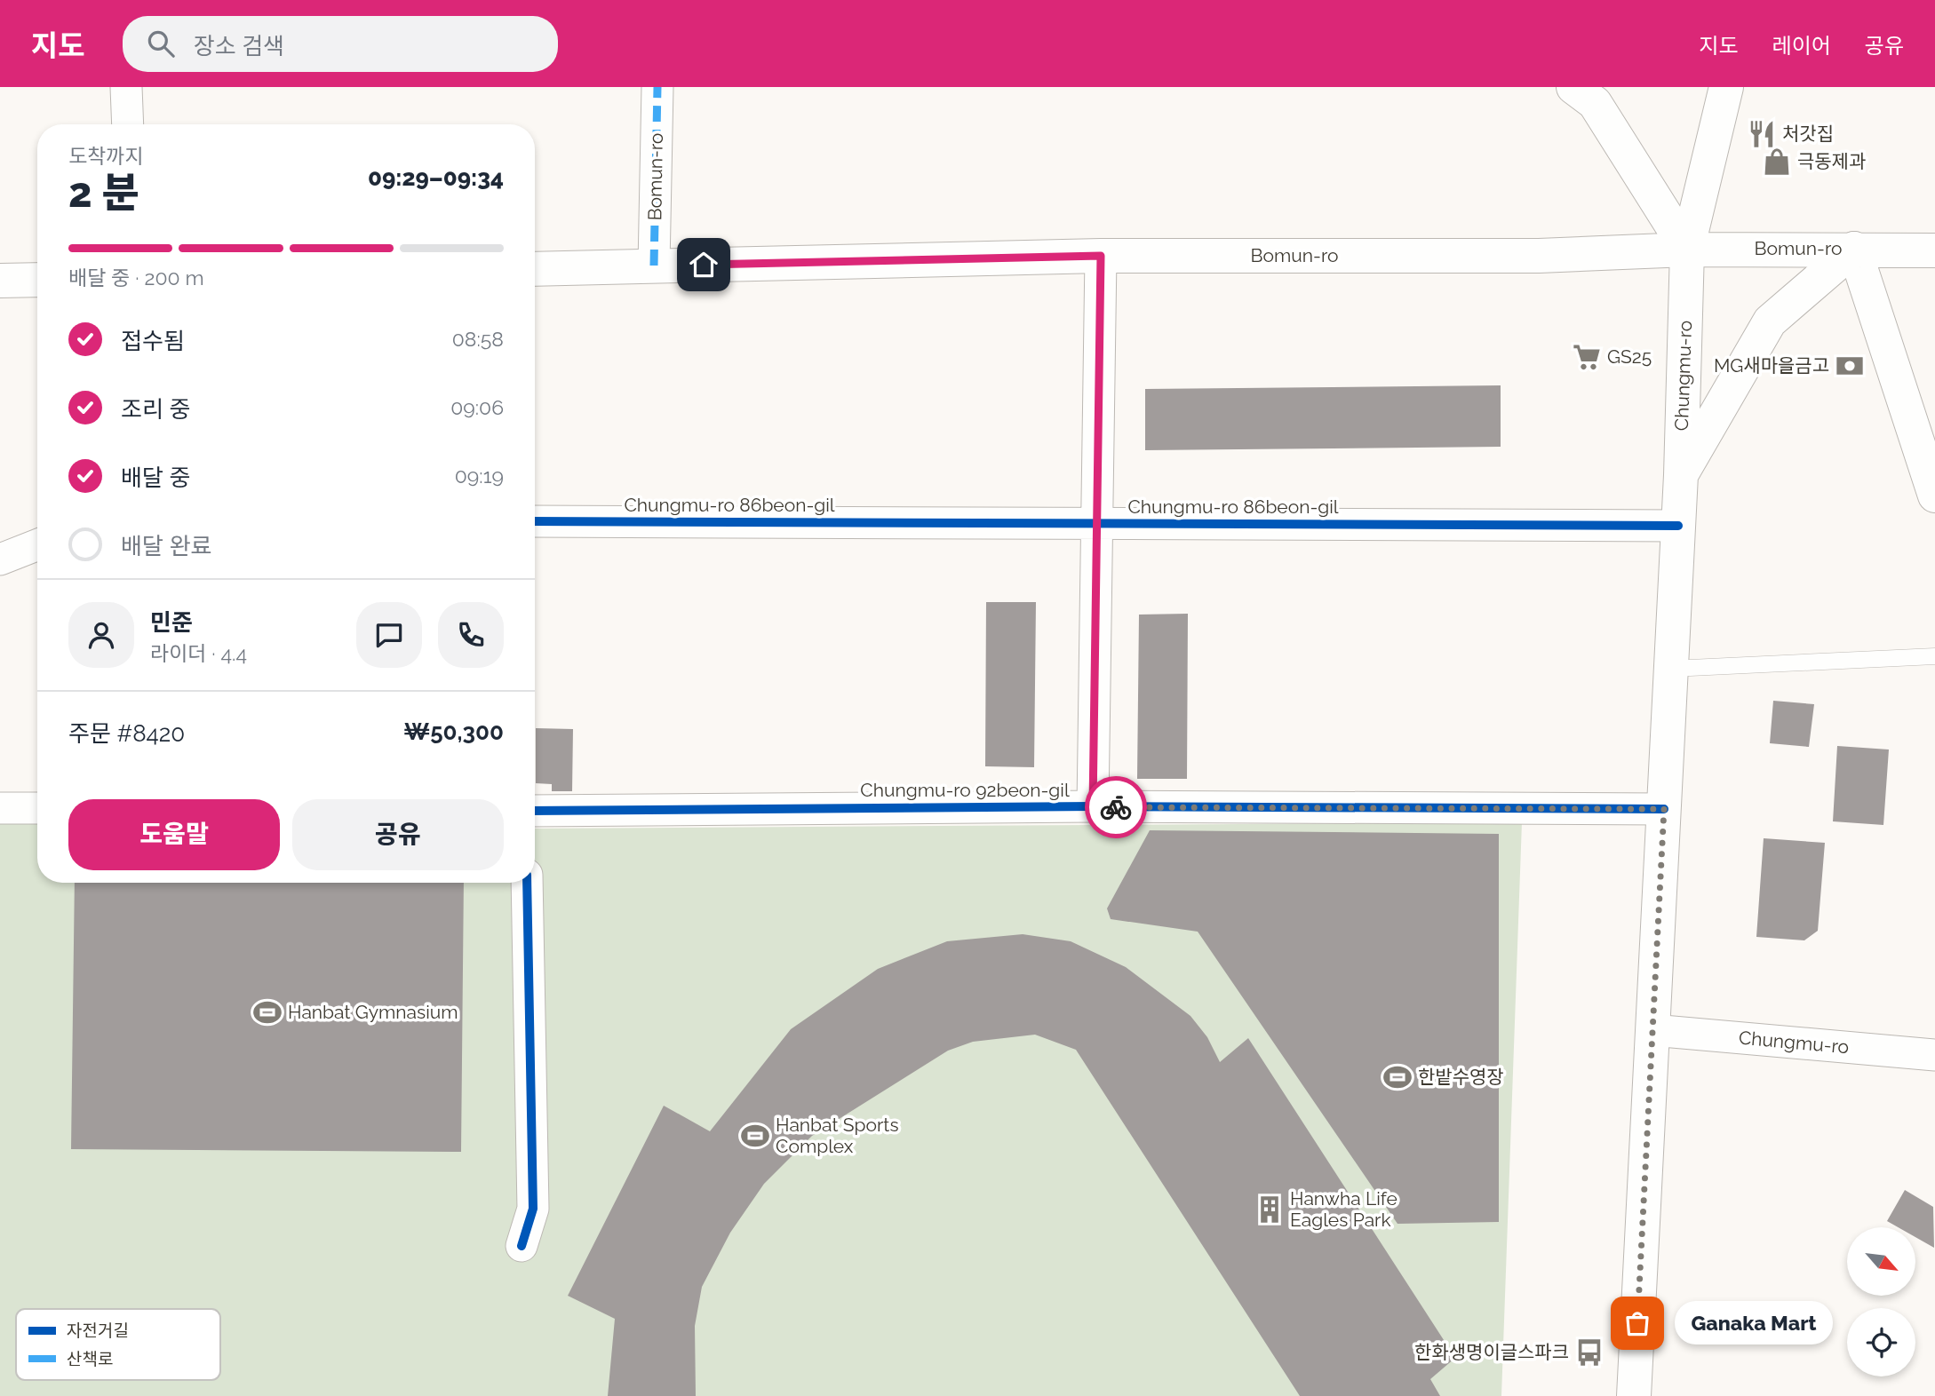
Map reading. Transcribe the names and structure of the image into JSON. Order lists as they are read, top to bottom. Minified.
{"streets":{"main road":["Bomun-ro","Chungmu-ro"],"street":["Chungmu-ro 86beon-gil","Chungmu-ro 92beon-gil"]},"crossings":[["Bomun-ro","Chungmu-ro"],["Chungmu-ro","Chungmu-ro 86beon-gil"],["Chungmu-ro","Chungmu-ro 92beon-gil"]],"places":{"restaurant":["처갓집"],"shop":["극동제과"],"supermarket":["GS25"],"bank":["MG새마을금고"],"sports":["Hanbat Gymnasium","한밭수영장","Hanbat Sports Complex"],"building":["Hanwha Life Eagles Park"],"other":["Ganaka Mart"],"bus stop":["한화생명이글스파크"]},"legend":["자전거길","산책로"],"north":"bottom right","page":{"header":"지도","search":"장소 검색","nav":["지도","레이어","공유"],"heading":["2 분","도착까지","09:29–09:34"],"panel":["민준","라이더 · 4.4","주문 #8420","₩50,300"],"bar":"배달 중 · 200 m","list":[["접수됨","08:58"],["조리 중","09:06"],["배달 중","09:19"],"배달 완료"],"buttons":["도움말","공유"],"bubble":"Ganaka Mart"}}
